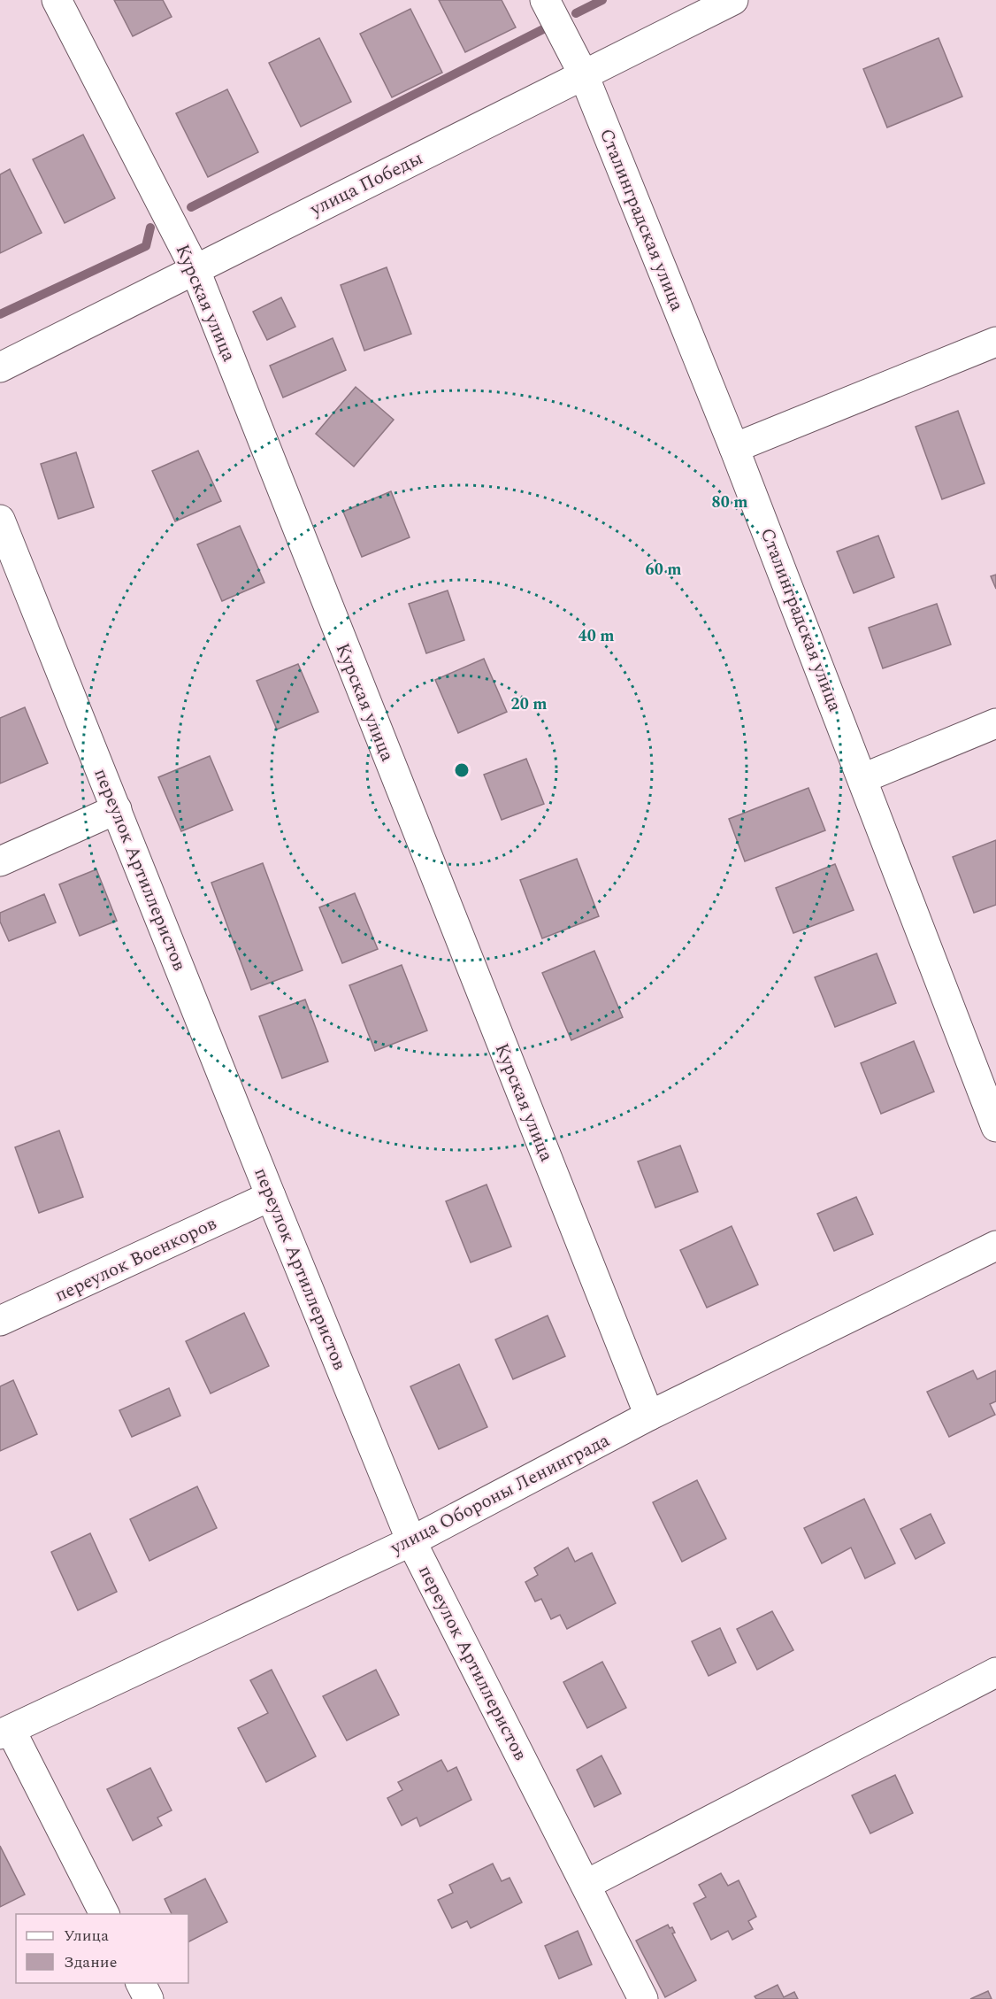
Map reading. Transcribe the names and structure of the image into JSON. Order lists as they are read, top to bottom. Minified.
{"streets":{"street":["улица Победы","Сталинградская улица","Курская улица","переулок Артиллеристов","переулок Военкоров","улица Обороны Ленинграда"]},"crossings":[["улица Победы","Сталинградская улица"],["улица Победы","Курская улица"],["Курская улица","улица Обороны Ленинграда"],["переулок Артиллеристов","переулок Военкоров"],["переулок Артиллеристов","улица Обороны Ленинграда"]],"legend":["Улица","Здание"],"rings":["80 m","60 m","40 m","20 m"]}
